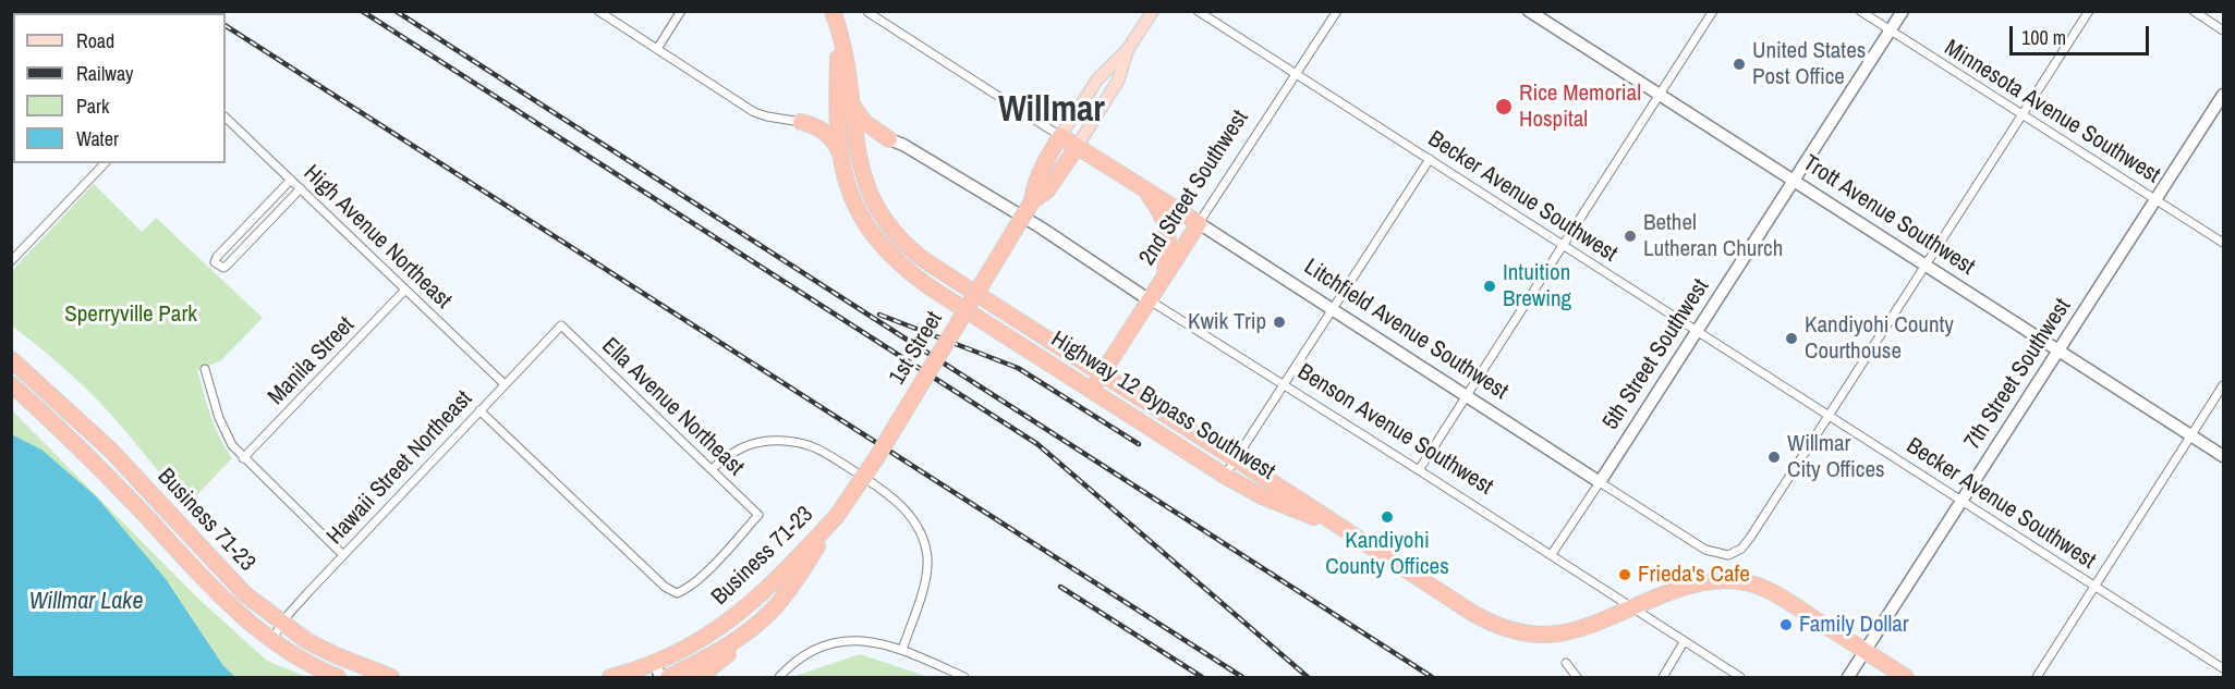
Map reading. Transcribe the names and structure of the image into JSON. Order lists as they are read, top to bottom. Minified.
{"streets":{"highway":["2nd Street Southwest","Litchfield Avenue Southwest","1st Street","Highway 12 Bypass Southwest","Business 71-23"],"street":["Minnesota Avenue Southwest","Becker Avenue Southwest","Trott Avenue Southwest","High Avenue Northeast","5th Street Southwest","Manila Street","7th Street Southwest","Ella Avenue Northeast","Benson Avenue Southwest","Hawaii Street Northeast"]},"crossings":[["Minnesota Avenue Southwest","5th Street Southwest"],["Minnesota Avenue Southwest","7th Street Southwest"],["2nd Street Southwest","Becker Avenue Southwest"],["2nd Street Southwest","Litchfield Avenue Southwest"],["2nd Street Southwest","Highway 12 Bypass Southwest"],["2nd Street Southwest","Benson Avenue Southwest"],["Becker Avenue Southwest","Litchfield Avenue Southwest"],["Becker Avenue Southwest","5th Street Southwest"],["Becker Avenue Southwest","7th Street Southwest"],["Trott Avenue Southwest","5th Street Southwest"],["Trott Avenue Southwest","7th Street Southwest"],["High Avenue Northeast","Manila Street"],["High Avenue Northeast","Hawaii Street Northeast"],["Litchfield Avenue Southwest","1st Street"],["Litchfield Avenue Southwest","5th Street Southwest"],["1st Street","Business 71-23"],["5th Street Southwest","Benson Avenue Southwest"],["7th Street Southwest","Highway 12 Bypass Southwest"],["Highway 12 Bypass Southwest","Benson Avenue Southwest"],["Ella Avenue Northeast","Hawaii Street Northeast"],["Hawaii Street Northeast","Business 71-23"]],"districts":["Willmar"],"water":["Willmar Lake"],"parks":["Sperryville Park"],"places":["United States Post Office","Rice Memorial Hospital","Bethel Lutheran Church","Intuition Brewing","Kwik Trip","Kandiyohi County Courthouse","Willmar City Offices","Kandiyohi County Offices","Frieda's Cafe","Family Dollar"],"legend":["Road","Railway","Park","Water"],"scale_bar":"100 m"}
